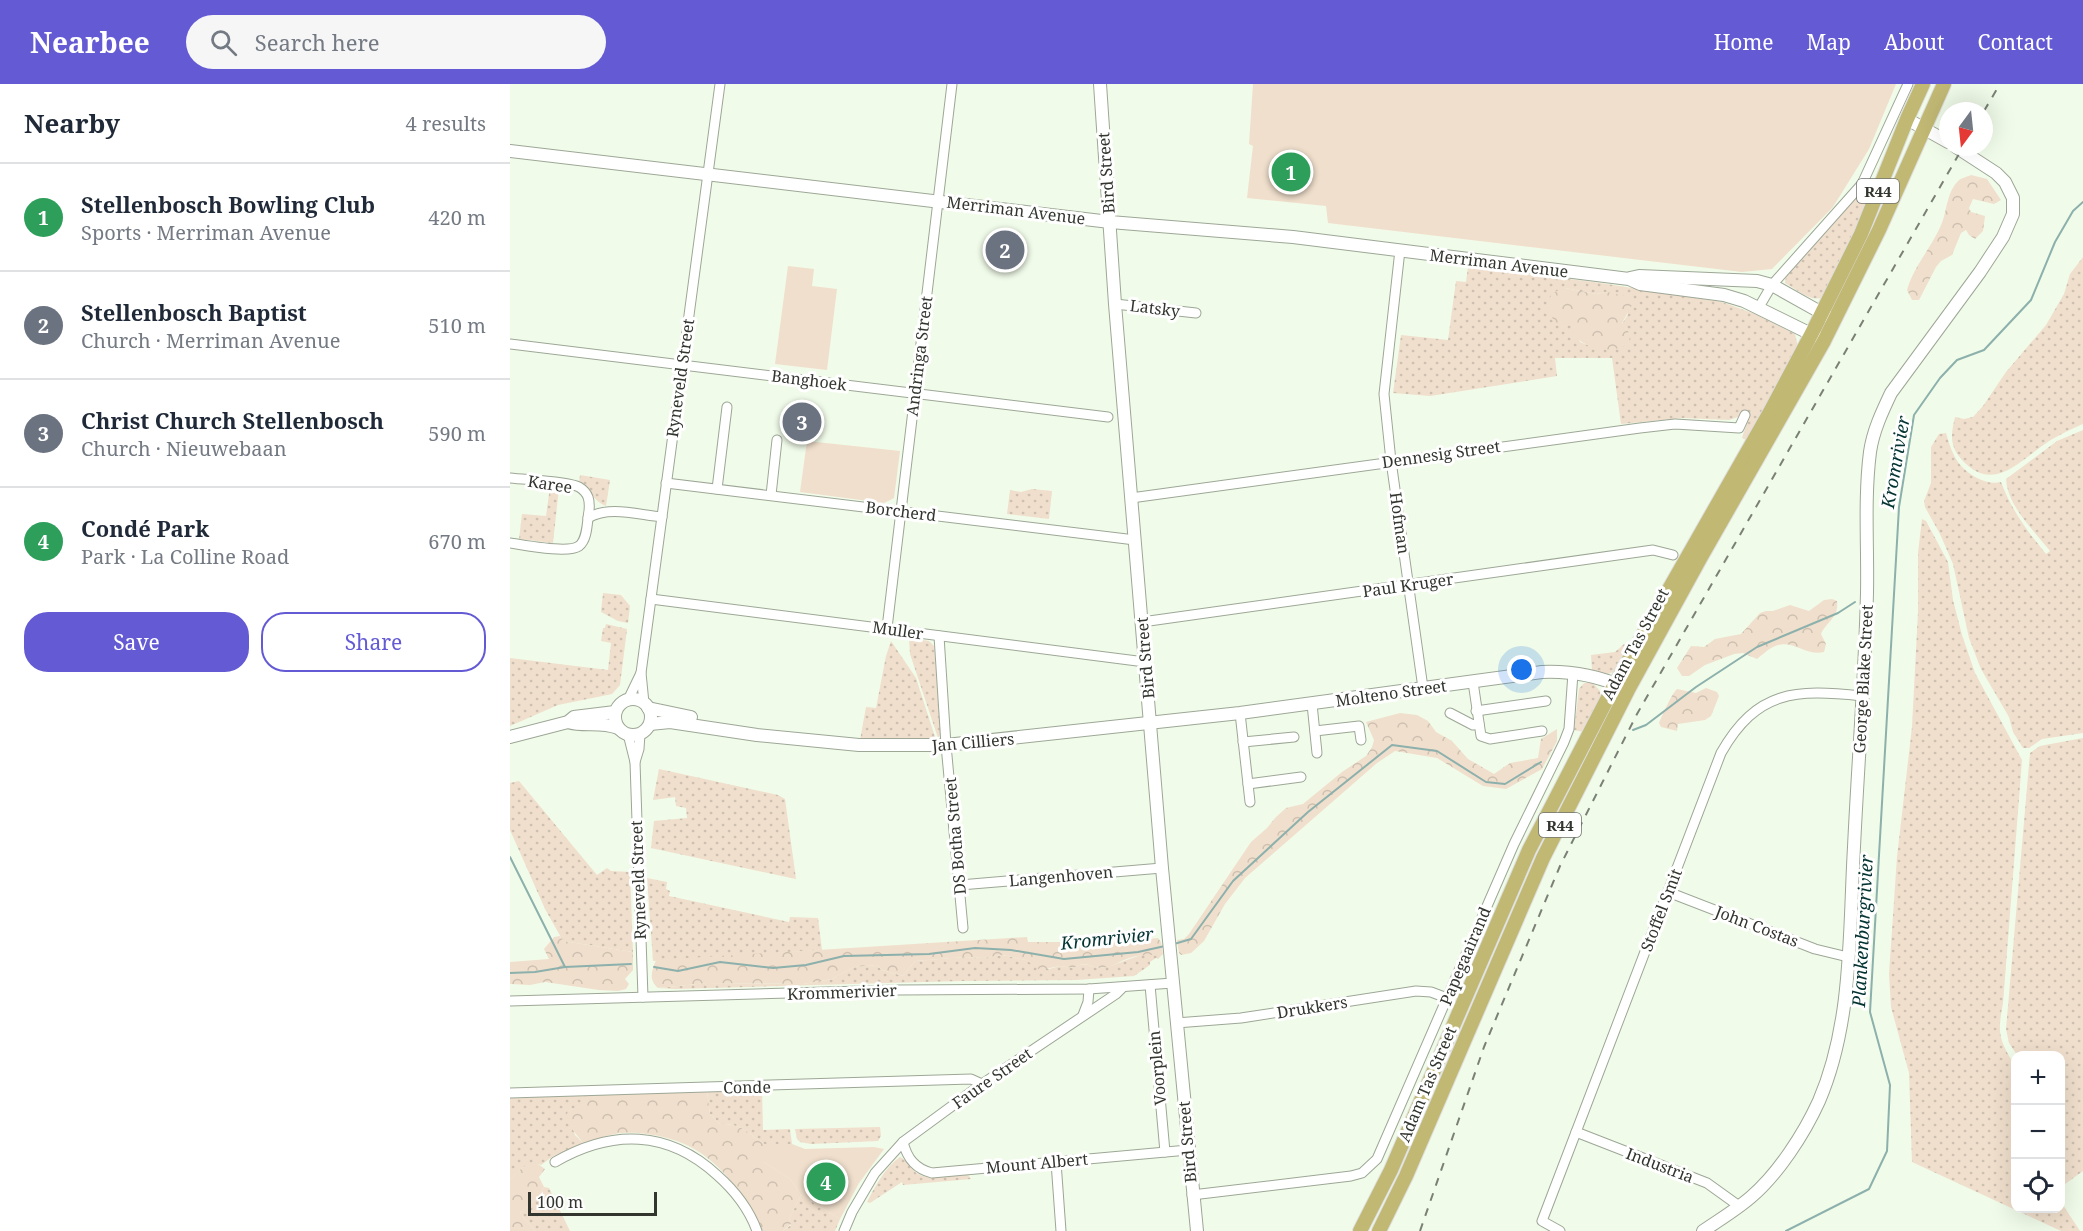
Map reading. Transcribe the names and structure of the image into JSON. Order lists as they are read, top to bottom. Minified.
{"streets":{"main road":["R44","Adam Tas Street"],"street":["Bird Street","Merriman Avenue","Latsky","Andringa Street","Ryneveld Street","Banghoek","Dennesig Street","Karee","Borcherd","Hofman","Paul Kruger","Muller","George Blake Street","Molteno Street","Jan Cilliers","DS Botha Street","Langenhoven","Stoffel Smit","John Costas","Papegaairand","Krommerivier","Drukkers","Voorplein","Faure Street","Conde","Mount Albert","Industria"]},"crossings":[["Bird Street","Merriman Avenue"],["Bird Street","Latsky"],["Bird Street","Dennesig Street"],["Bird Street","Borcherd"],["Bird Street","Paul Kruger"],["Bird Street","Muller"],["Bird Street","Molteno Street"],["Bird Street","Jan Cilliers"],["Bird Street","Langenhoven"],["Bird Street","Papegaairand"],["Bird Street","Krommerivier"],["Bird Street","Drukkers"],["Bird Street","Mount Albert"],["Merriman Avenue","Andringa Street"],["Merriman Avenue","Ryneveld Street"],["Merriman Avenue","Hofman"],["Merriman Avenue","Adam Tas Street"],["Andringa Street","Banghoek"],["Andringa Street","Borcherd"],["Andringa Street","Muller"],["Ryneveld Street","Banghoek"],["Ryneveld Street","Borcherd"],["Ryneveld Street","Muller"],["Ryneveld Street","Jan Cilliers"],["Ryneveld Street","Krommerivier"],["Dennesig Street","Hofman"],["Hofman","Paul Kruger"],["Hofman","Molteno Street"],["Muller","DS Botha Street"],["Adam Tas Street","Molteno Street"],["George Blake Street","Stoffel Smit"],["George Blake Street","John Costas"],["George Blake Street","Industria"],["Molteno Street","Jan Cilliers"],["Molteno Street","Papegaairand"],["Jan Cilliers","DS Botha Street"],["DS Botha Street","Langenhoven"],["Stoffel Smit","John Costas"],["Stoffel Smit","Industria"],["Papegaairand","Drukkers"],["Krommerivier","Voorplein"],["Krommerivier","Faure Street"],["Voorplein","Mount Albert"],["Faure Street","Conde"],["Faure Street","Mount Albert"]],"water":["Kromrivier","Plankenburgrivier"],"scale_bar":"100 m","north":"bottom","page":{"header":"Nearbee","search":"Search here","nav":["Home","Map","About","Contact"],"heading":["Nearby","4 results"],"pins":["1","2","3","4"],"list":[{"mark":"1","name":"Stellenbosch Bowling Club","note":"Sports · Merriman Avenue","value":"420 m"},{"mark":"2","name":"Stellenbosch Baptist","note":"Church · Merriman Avenue","value":"510 m"},{"mark":"3","name":"Christ Church Stellenbosch","note":"Church · Nieuwebaan","value":"590 m"},{"mark":"4","name":"Condé Park","note":"Park · La Colline Road","value":"670 m"}],"buttons":["Save","Share"],"map_buttons":["+","−"],"scale":"100 m"}}
